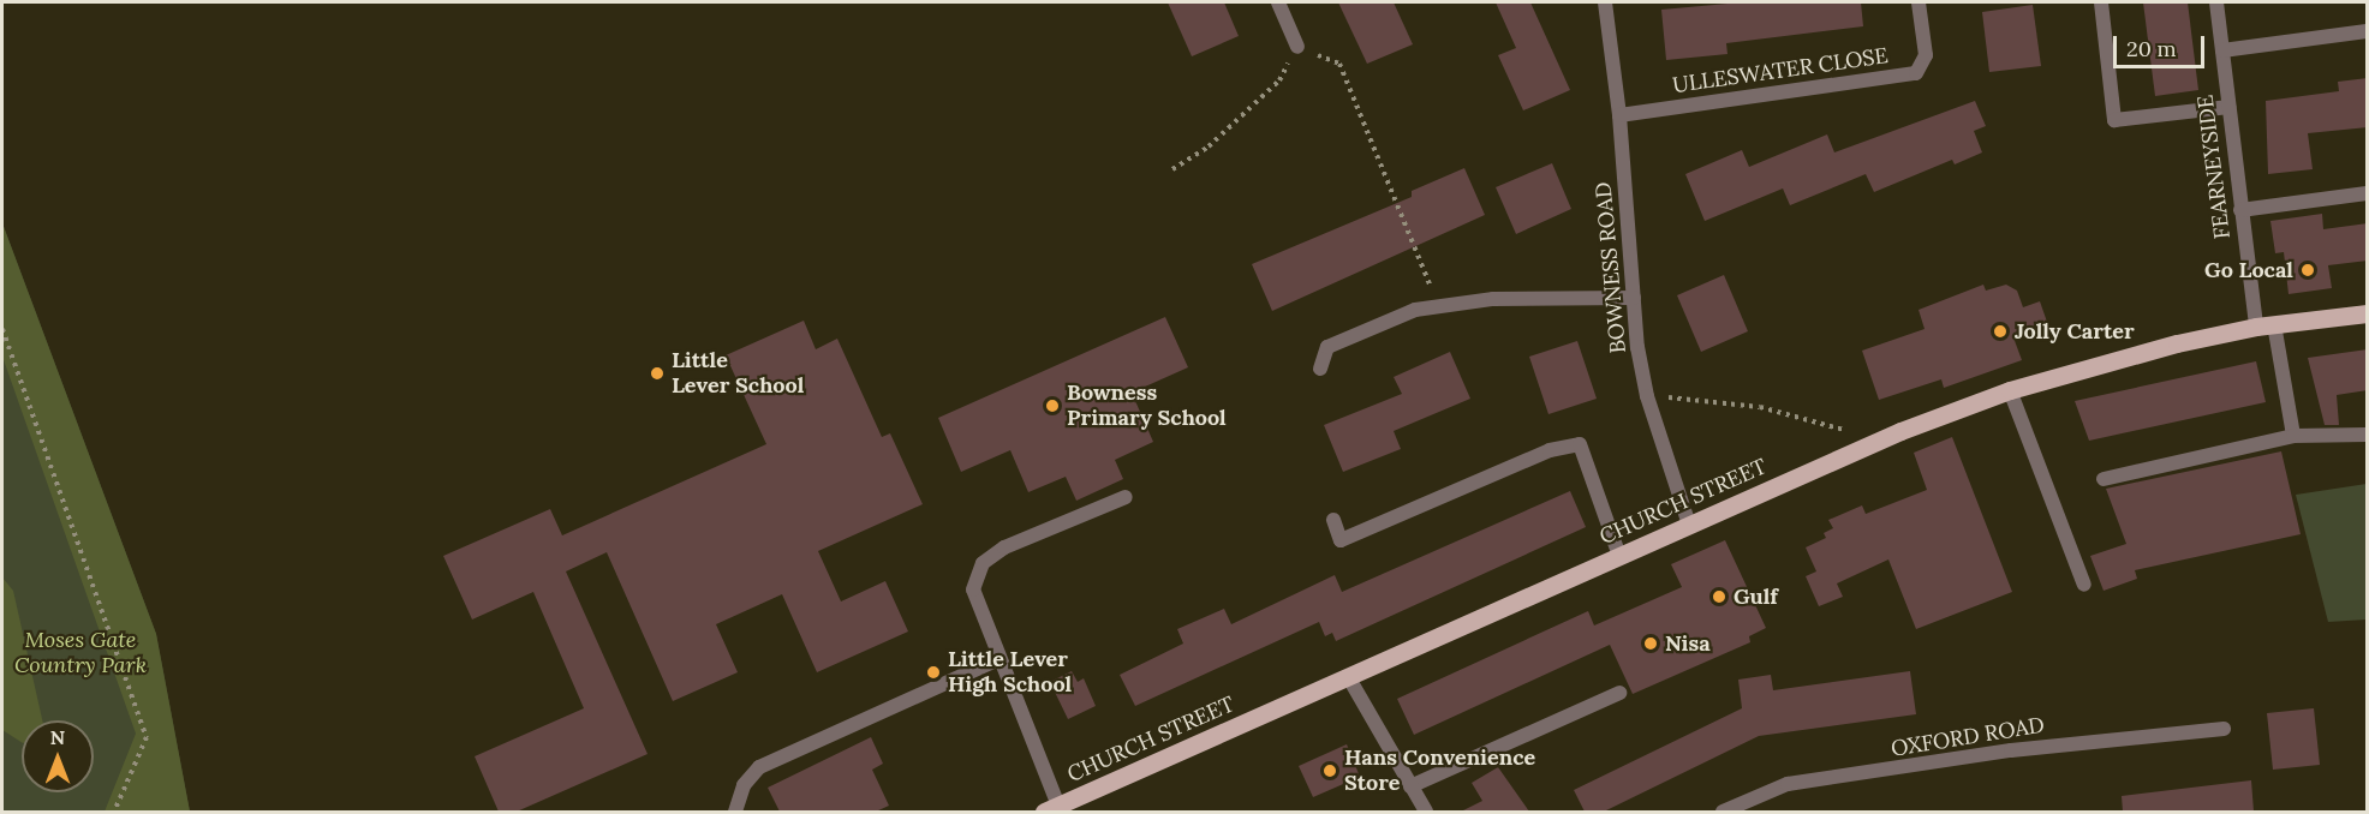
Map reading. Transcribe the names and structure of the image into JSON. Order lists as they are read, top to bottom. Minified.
{"streets":{"main road":["CHURCH STREET"],"street":["ULLESWATER CLOSE","FEARNEYSIDE","BOWNESS ROAD","OXFORD ROAD"]},"crossings":[["ULLESWATER CLOSE","BOWNESS ROAD"],["FEARNEYSIDE","CHURCH STREET"],["BOWNESS ROAD","CHURCH STREET"]],"parks":["Moses Gate Country Park"],"places":["Go Local","Jolly Carter","Little Lever School","Bowness Primary School","Gulf","Nisa","Little Lever High School","Hans Convenience Store"],"scale_bar":"20 m","north":"top"}
